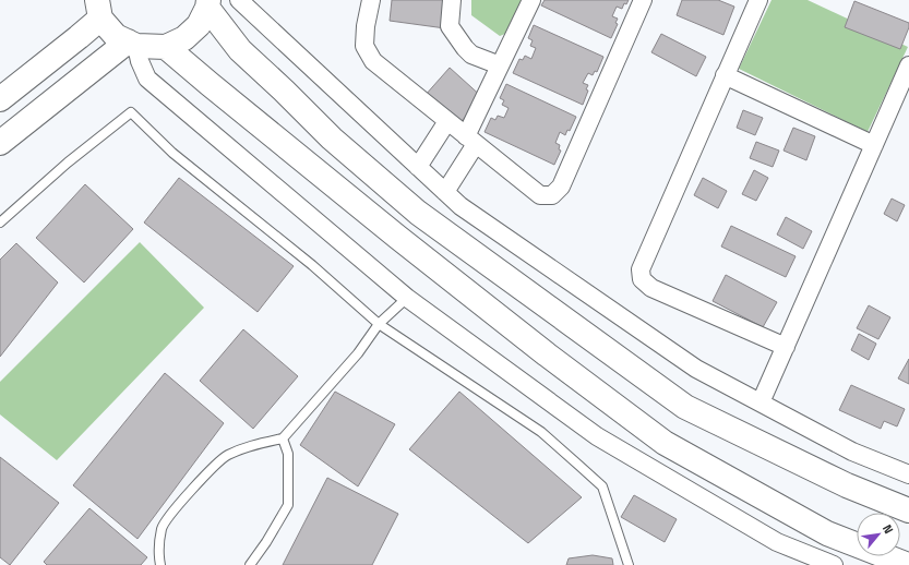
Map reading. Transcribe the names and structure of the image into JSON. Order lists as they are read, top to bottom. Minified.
{"north":"top right"}
